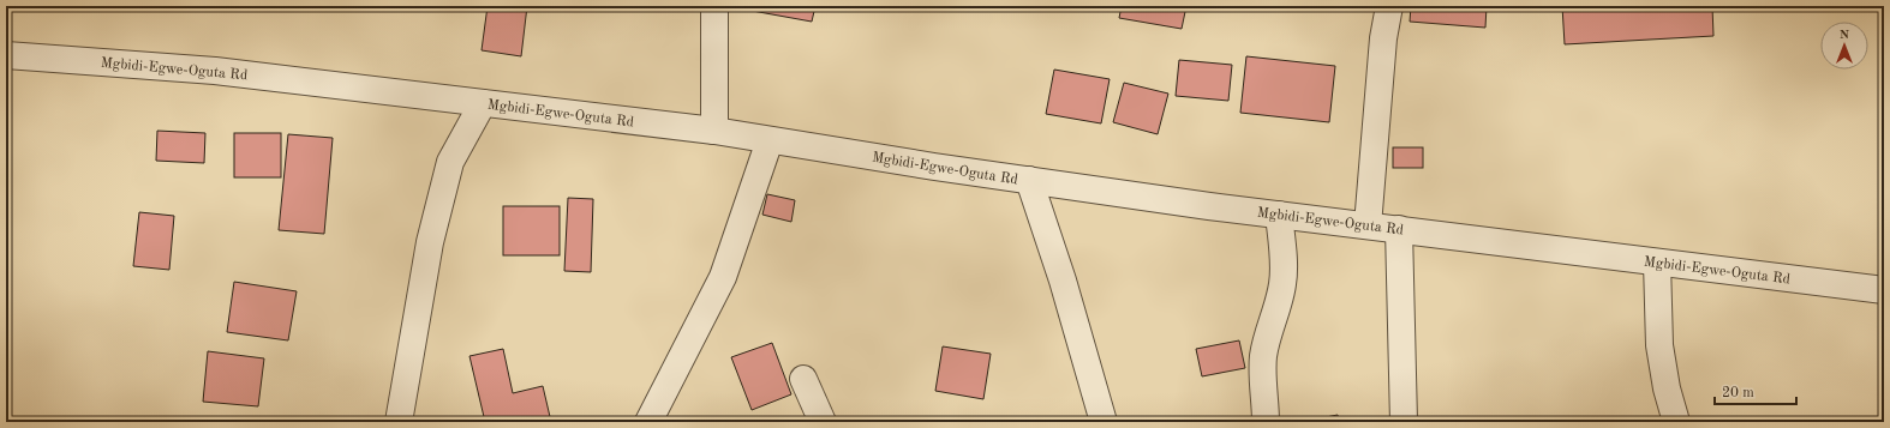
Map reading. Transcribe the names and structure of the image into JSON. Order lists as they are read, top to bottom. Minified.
{"streets":{"street":["Mgbidi-Egwe-Oguta Rd"]},"scale_bar":"20 m","north":"top"}
